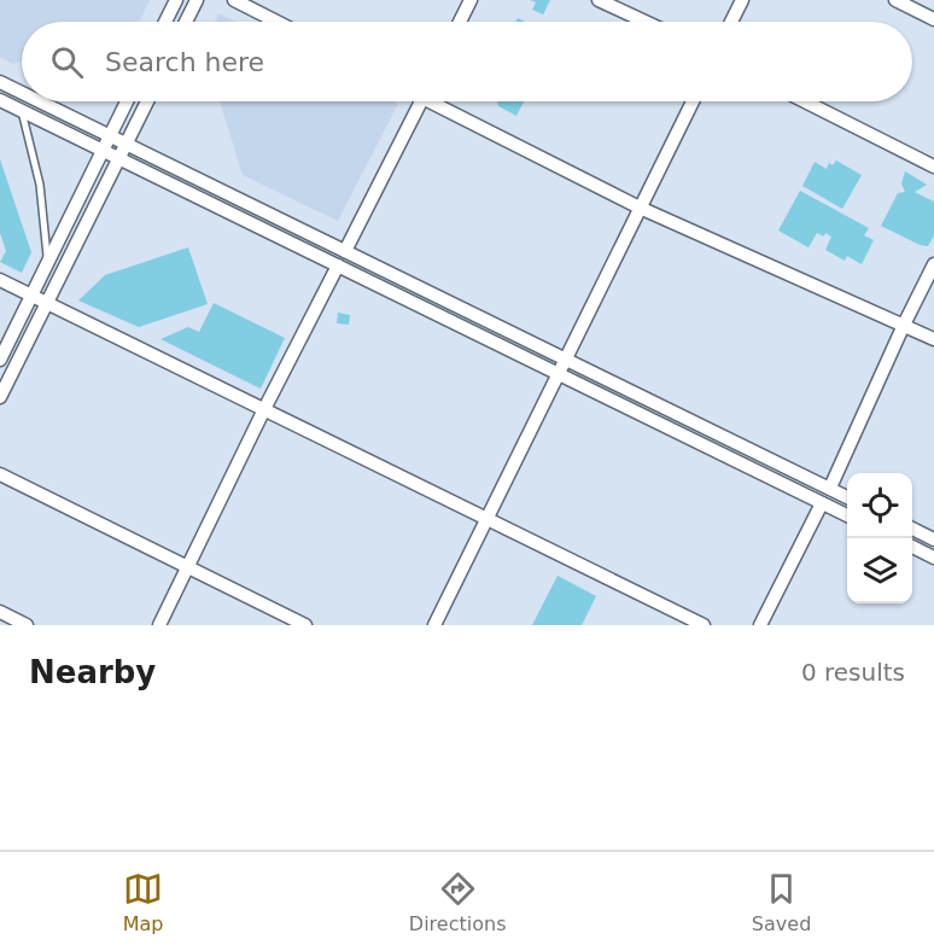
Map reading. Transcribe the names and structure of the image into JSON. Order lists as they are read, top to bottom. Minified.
{"page":{"search":"Search here","heading":["Nearby","0 results"],"nav":["Map","Directions","Saved"]}}
